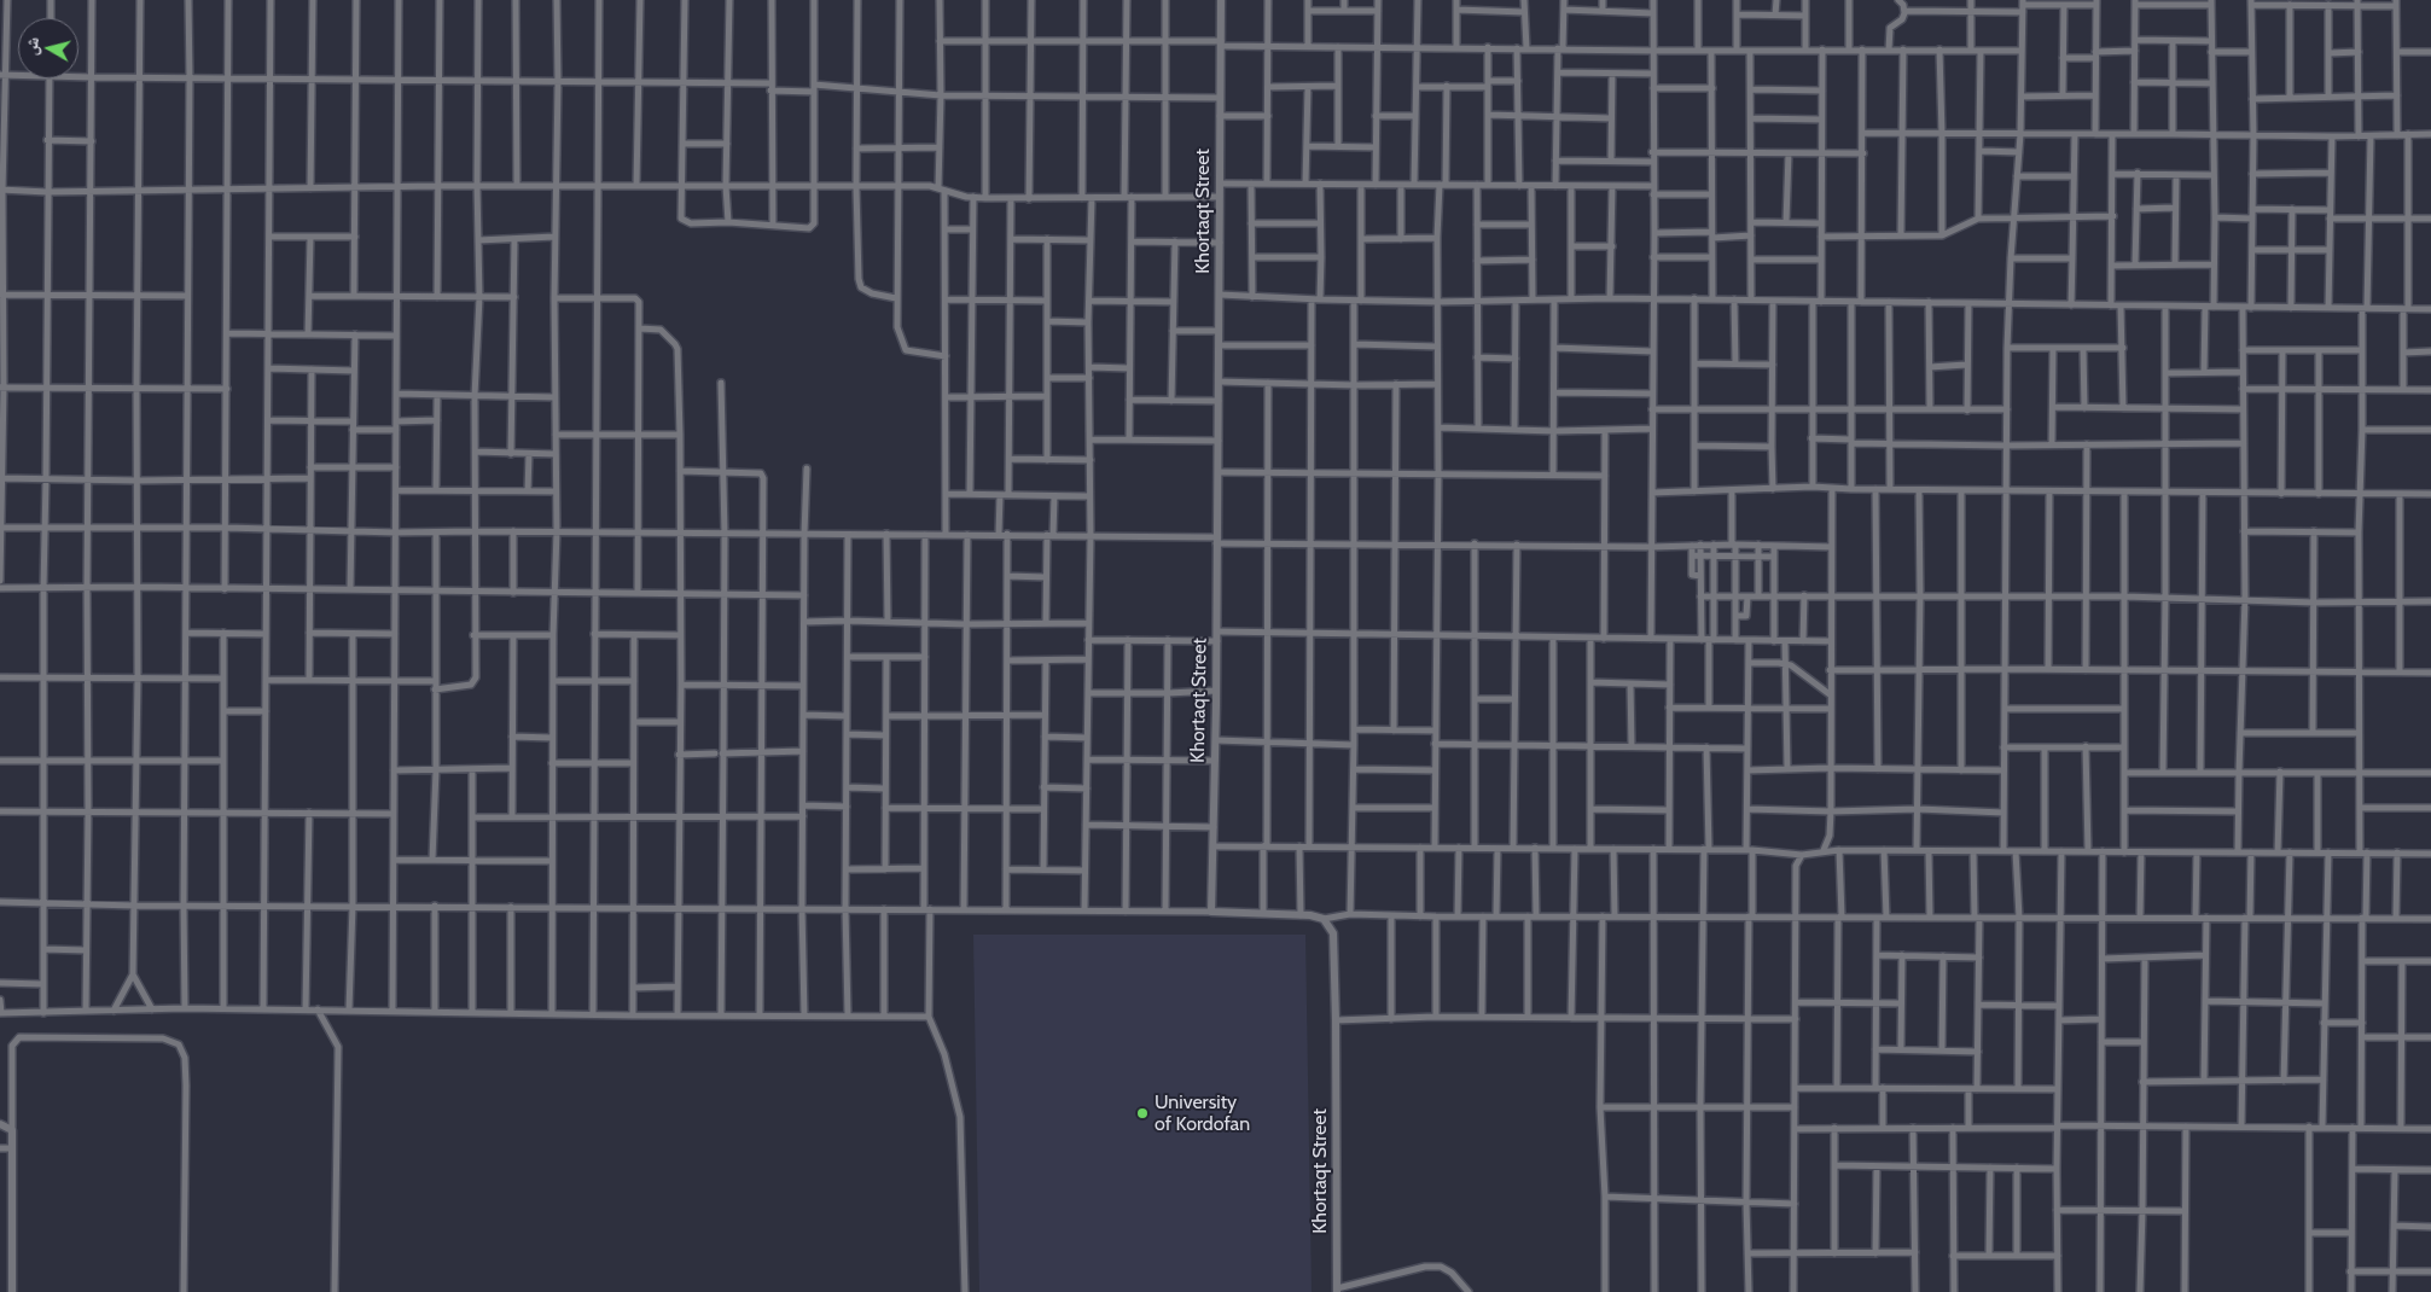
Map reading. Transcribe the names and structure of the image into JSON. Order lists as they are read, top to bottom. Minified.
{"streets":{"street":["Khortaqt Street"]},"places":["University of Kordofan"],"north":"left"}
